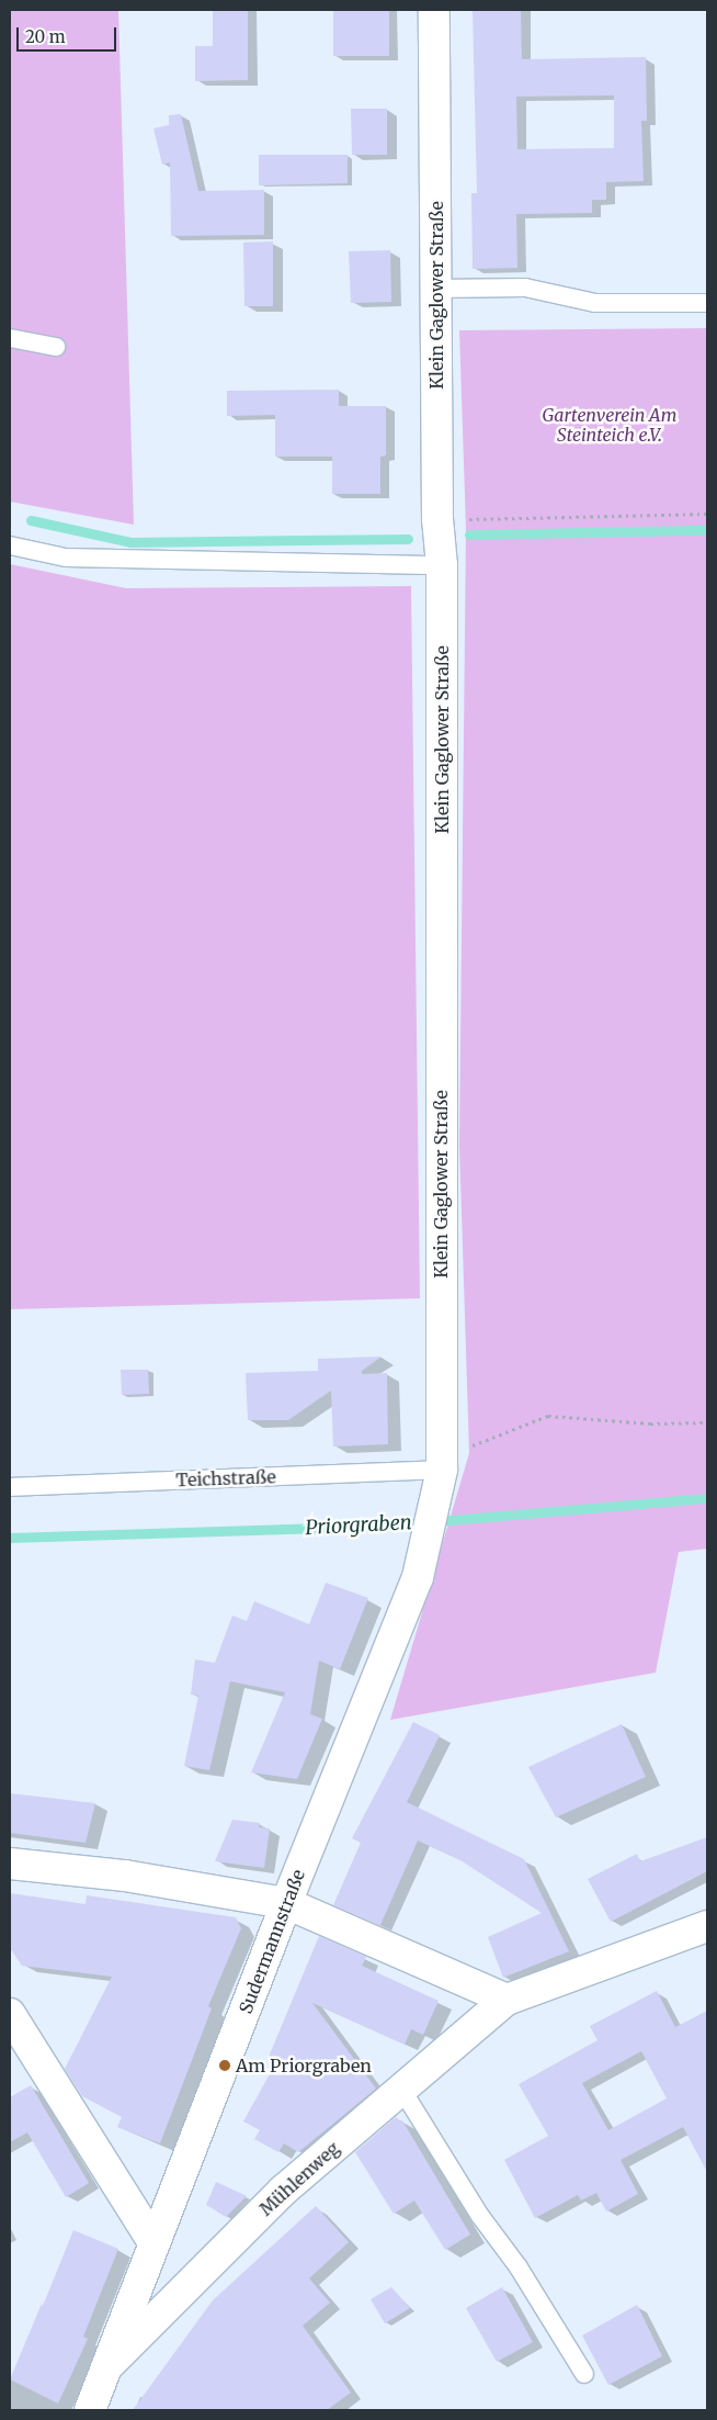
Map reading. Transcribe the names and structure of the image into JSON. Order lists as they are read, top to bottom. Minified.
{"streets":{"street":["Klein Gaglower Straße","Sudermannstraße","Mühlenweg"],"lane":["Teichstraße"]},"crossings":[["Klein Gaglower Straße","Teichstraße"],["Klein Gaglower Straße","Sudermannstraße"],["Teichstraße","Sudermannstraße"],["Sudermannstraße","Mühlenweg"]],"water":["Priorgraben"],"parks":["Gartenverein Am Steinteich e.V."],"places":["Am Priorgraben"],"scale_bar":"20 m"}
